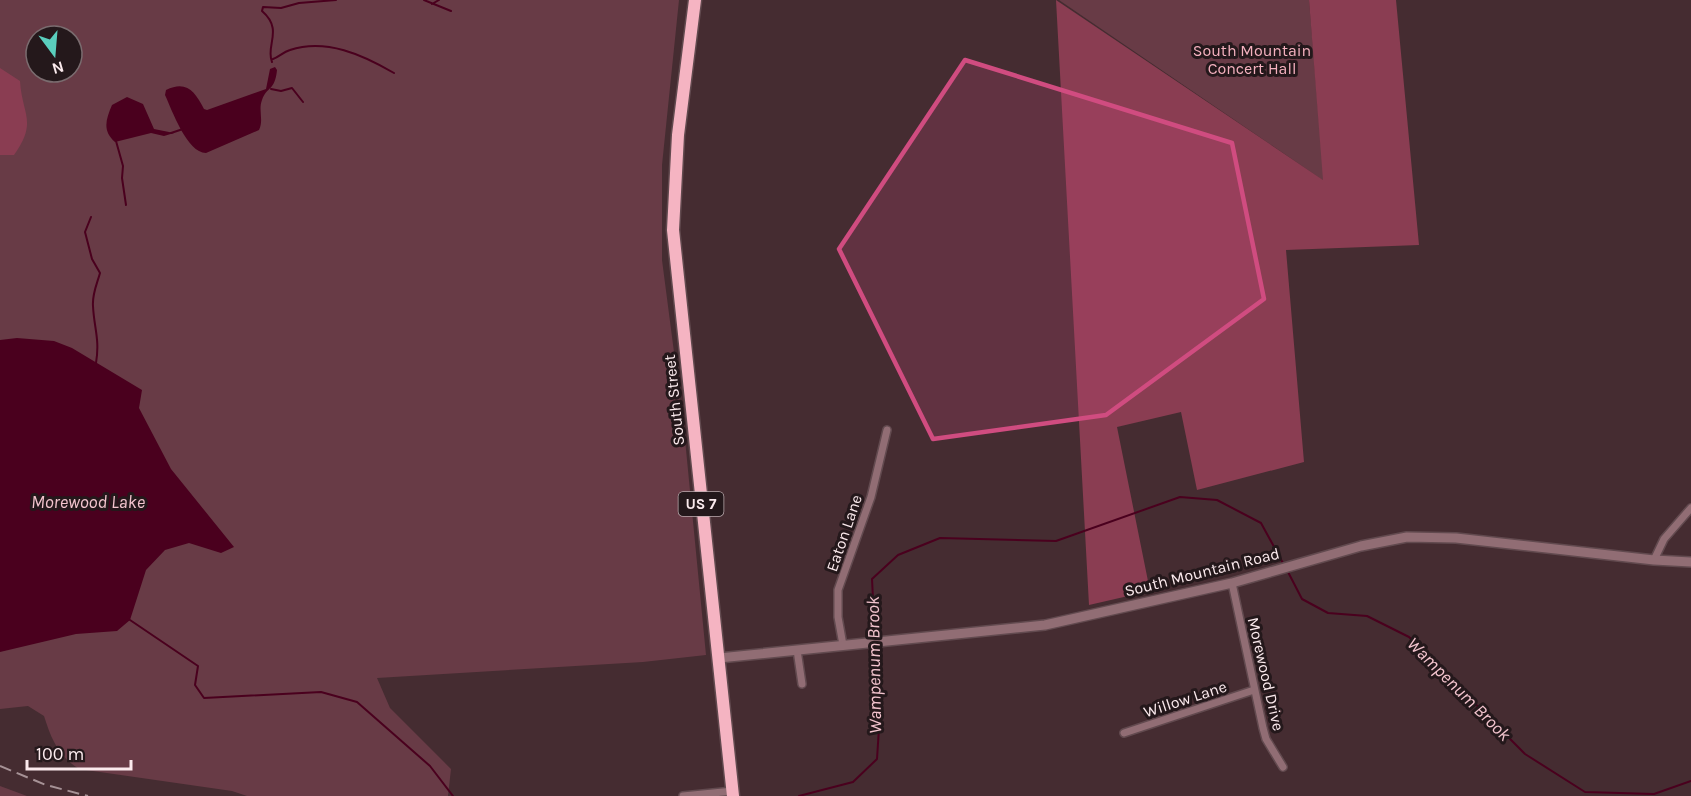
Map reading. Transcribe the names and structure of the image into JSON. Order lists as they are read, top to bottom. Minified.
{"streets":{"highway":["South Street","US 7"],"street":["Eaton Lane","South Mountain Road","Morewood Drive","Willow Lane"]},"crossings":[["South Street","South Mountain Road"],["Eaton Lane","South Mountain Road"],["South Mountain Road","Morewood Drive"],["Morewood Drive","Willow Lane"]],"water":["Morewood Lake","Wampenum Brook"],"parks":["South Mountain Concert Hall"],"scale_bar":"100 m","north":"bottom"}
